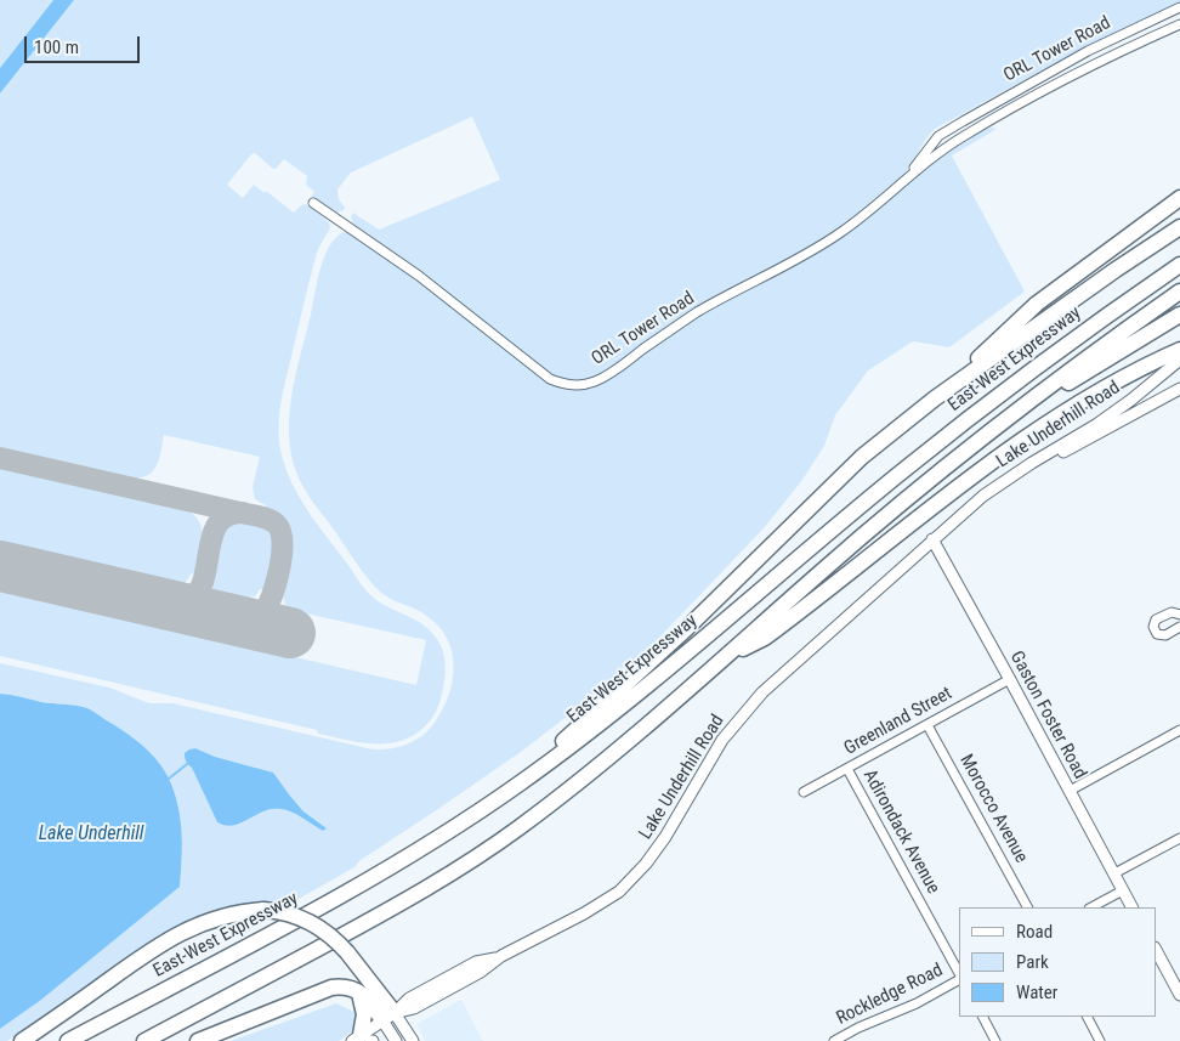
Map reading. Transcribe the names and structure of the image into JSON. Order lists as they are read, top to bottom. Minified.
{"streets":{"highway":["East-West Expressway"],"main road":["Lake Underhill Road","Gaston Foster Road"],"street":["ORL Tower Road","Greenland Street","Morocco Avenue","Adirondack Avenue","Rockledge Road"]},"crossings":[["Lake Underhill Road","Gaston Foster Road"],["Gaston Foster Road","Greenland Street"],["Greenland Street","Morocco Avenue"],["Greenland Street","Adirondack Avenue"]],"water":["Lake Underhill"],"legend":["Road","Park","Water"],"scale_bar":"100 m"}
